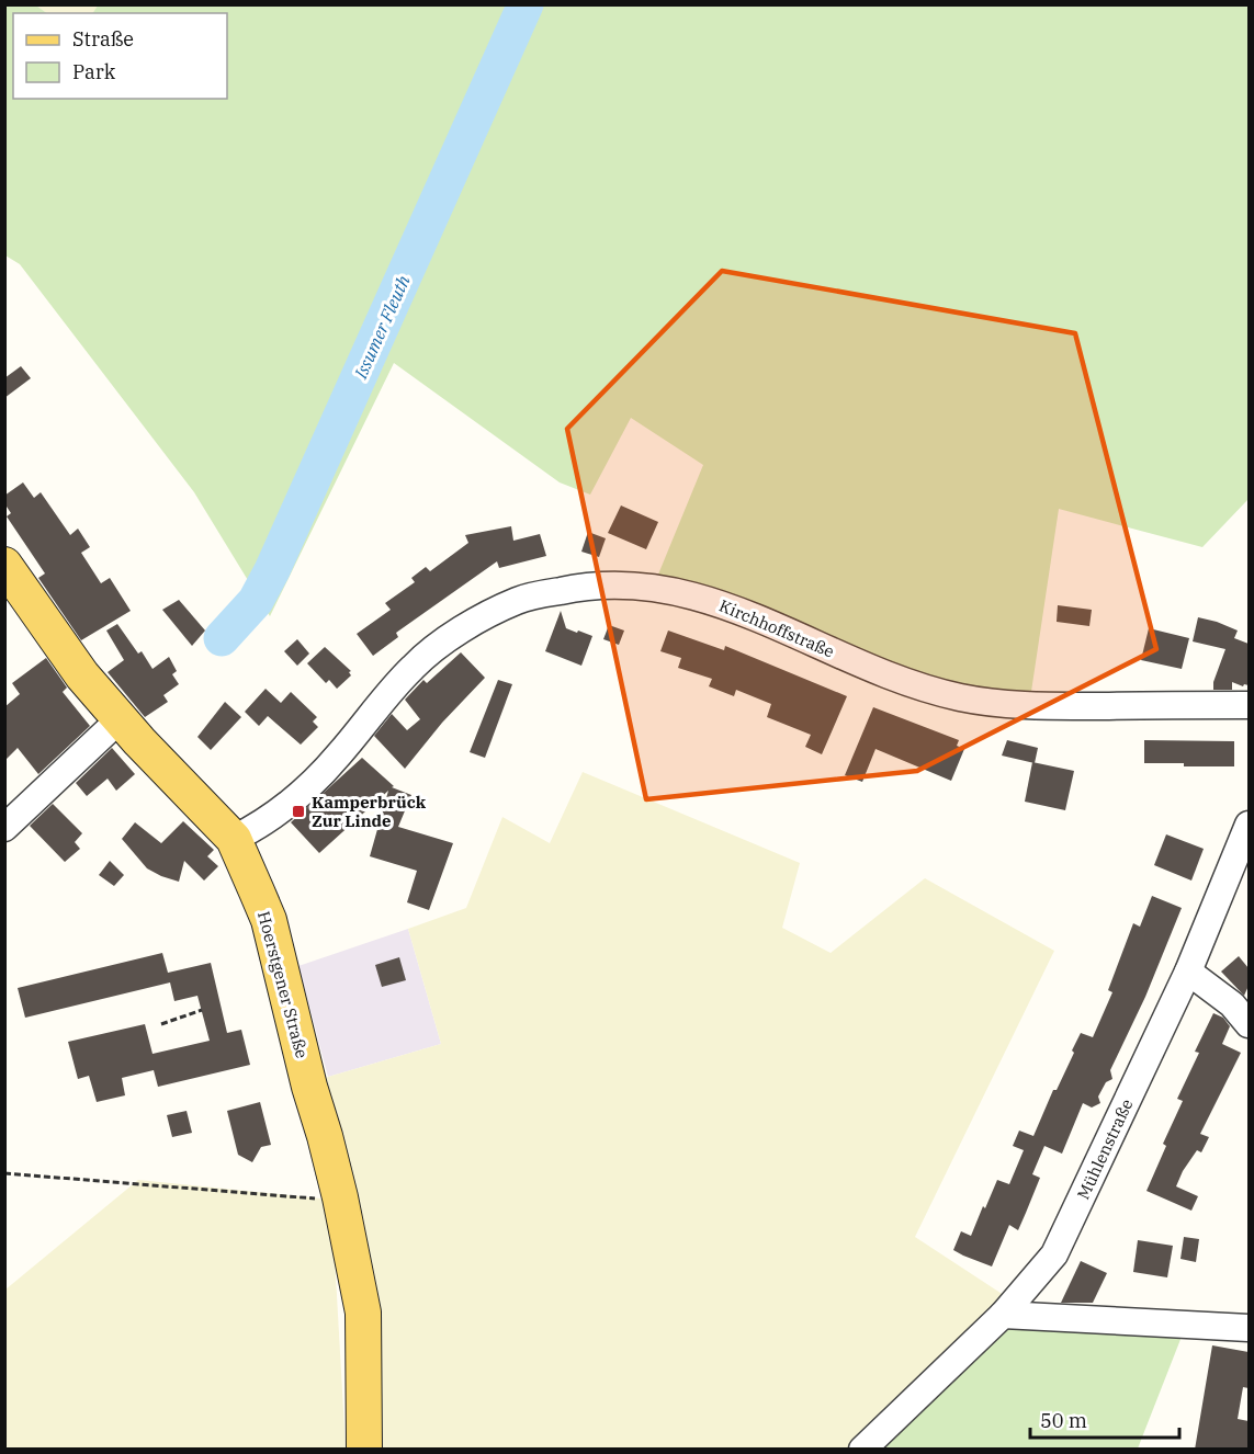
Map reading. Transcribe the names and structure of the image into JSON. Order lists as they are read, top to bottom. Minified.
{"streets":{"main road":["Hoerstgener Straße"],"street":["Kirchhoffstraße","Mühlenstraße"]},"crossings":[["Kirchhoffstraße","Hoerstgener Straße"]],"water":["Issumer Fleuth"],"places":{"transit":["Kamperbrück Zur Linde"]},"legend":["Straße","Park"],"scale_bar":"50 m"}
